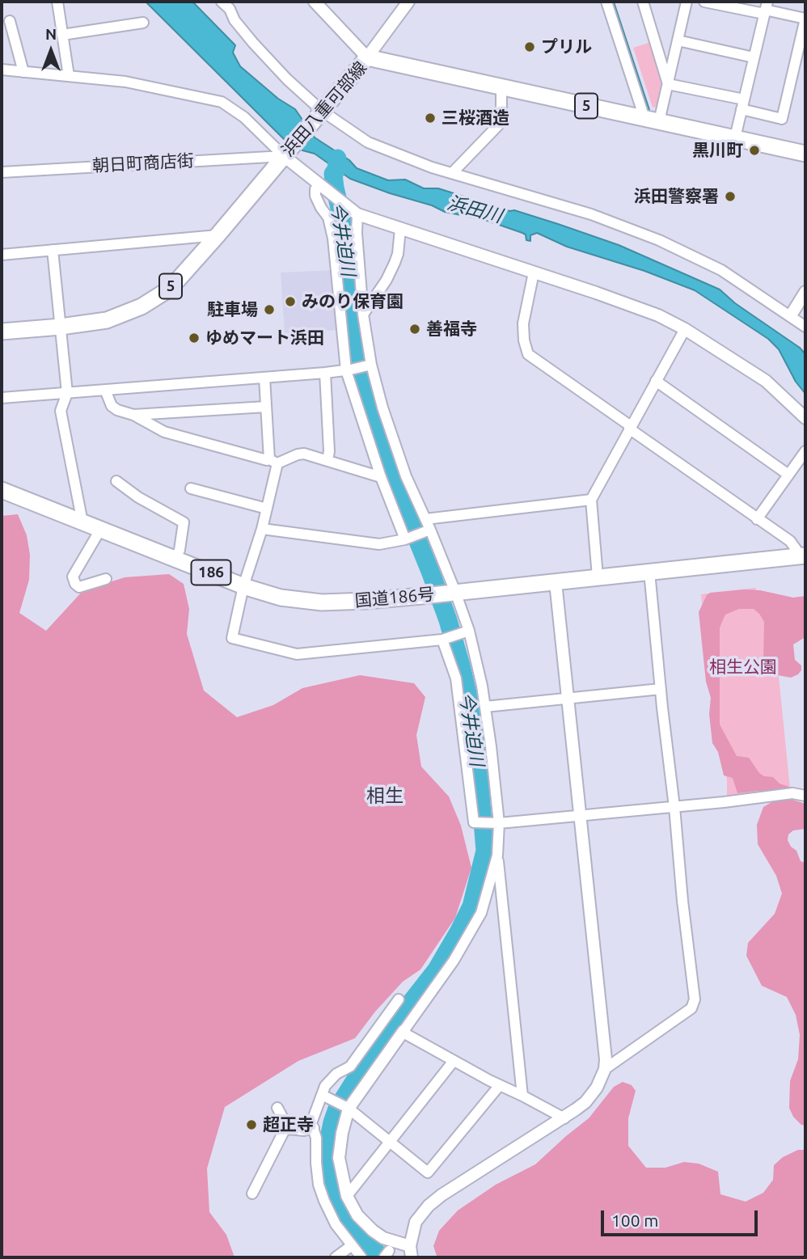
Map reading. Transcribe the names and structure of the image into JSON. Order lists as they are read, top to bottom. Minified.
{"streets":{"main road":["5","浜田八重可部線","186","国道186号"],"street":["朝日町商店街"]},"crossings":[["浜田八重可部線","朝日町商店街"]],"districts":["相生"],"water":["浜田川","今井迫川"],"parks":["相生公園"],"places":["プリル","三桜酒造","黒川町","浜田警察署","みのり保育園","駐車場","善福寺","ゆめマート浜田","超正寺"],"scale_bar":"100 m","north":"top"}
